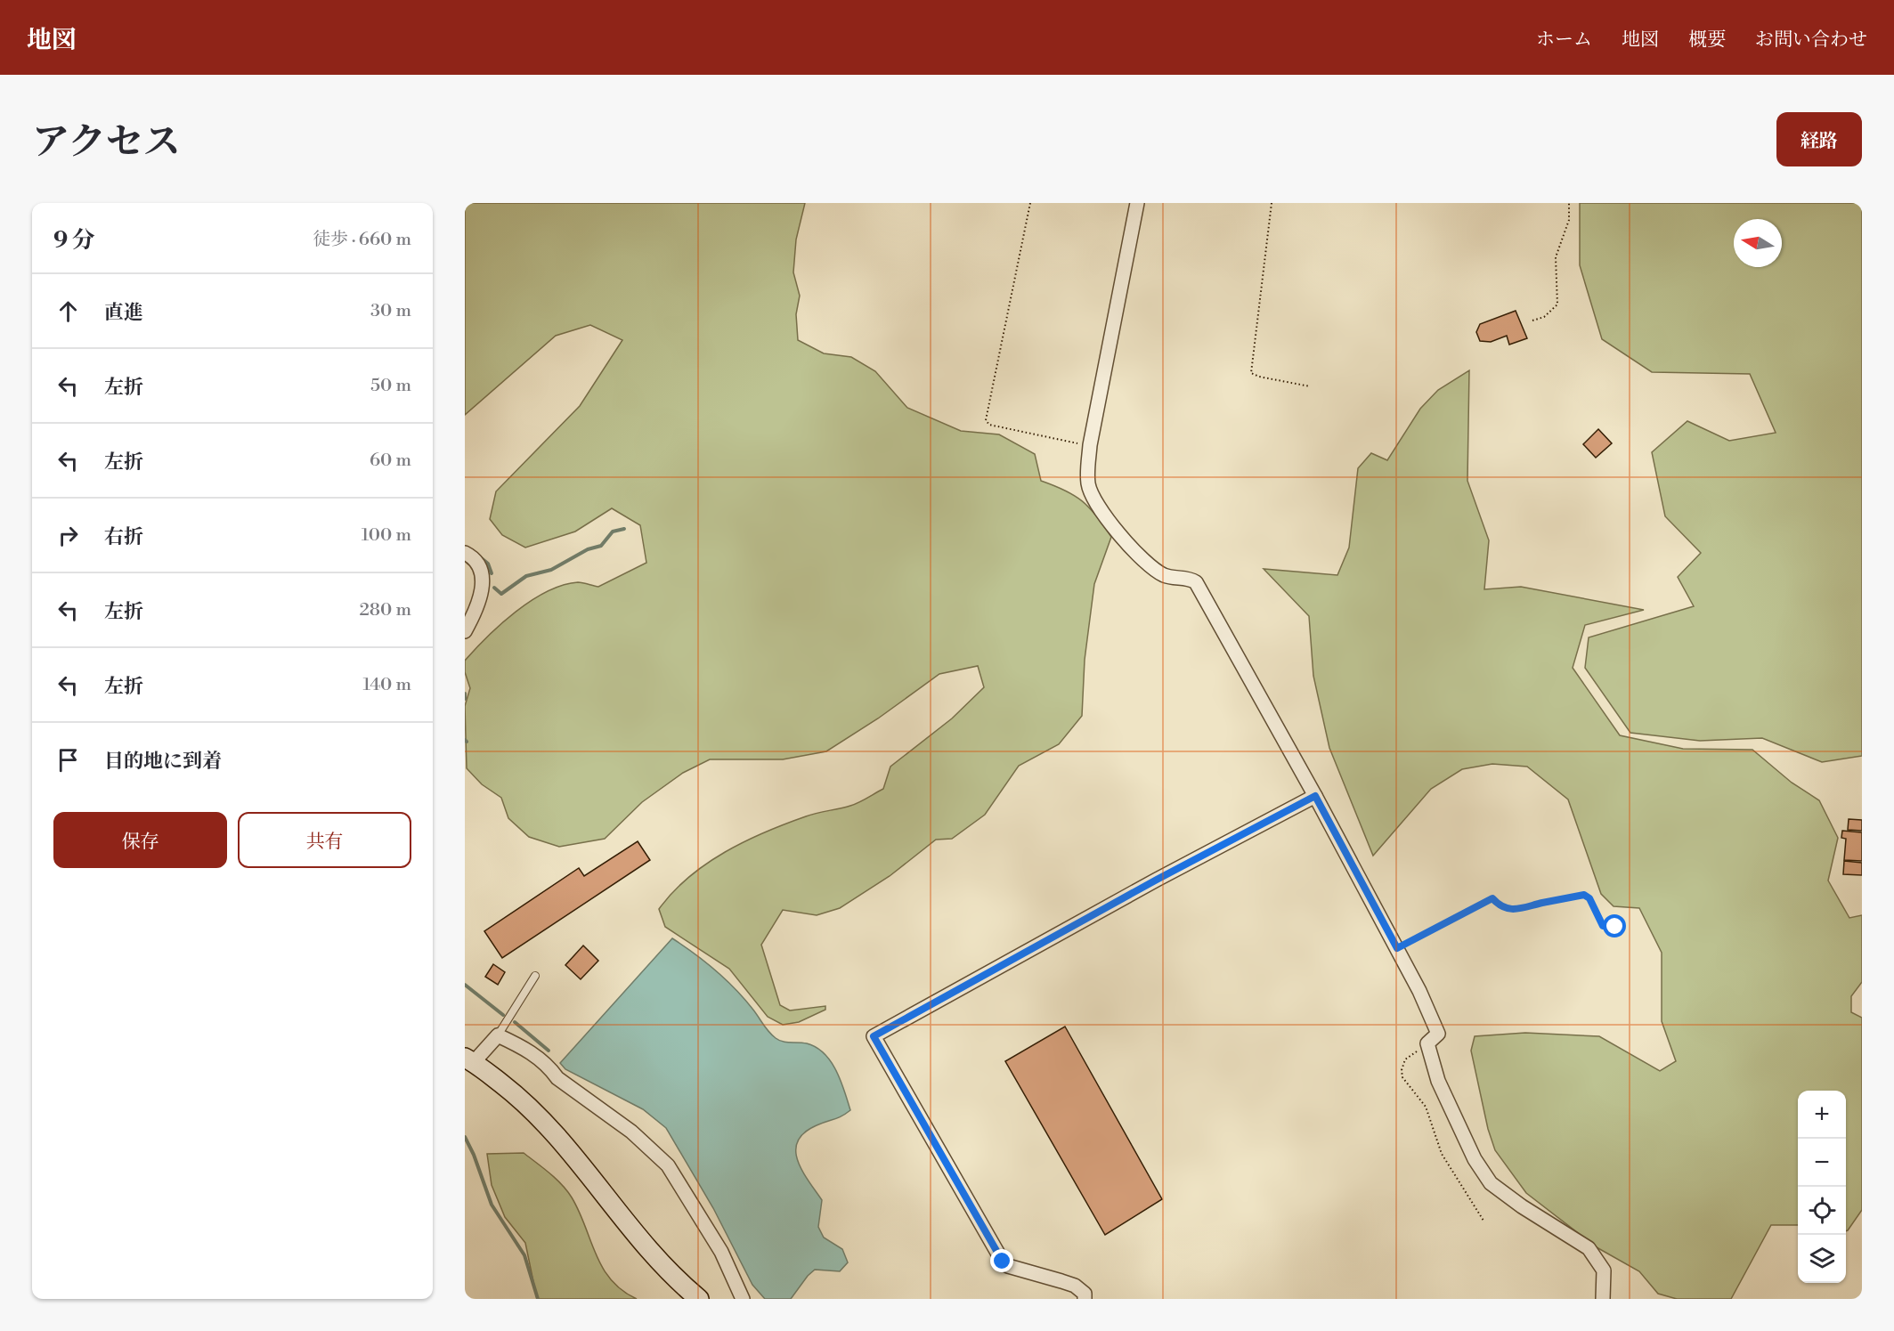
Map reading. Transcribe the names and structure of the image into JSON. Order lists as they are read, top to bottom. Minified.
{"north":"left","page":{"header":"地図","nav":["ホーム","地図","概要","お問い合わせ"],"title":"アクセス","buttons":["経路",["保存","共有"]],"heading":["9 分","徒歩 · 660 m"],"list":[["直進","30 m"],["左折","50 m"],["左折","60 m"],["右折","100 m"],["左折","280 m"],["左折","140 m"],"目的地に到着"],"map_buttons":["+","−"]}}
